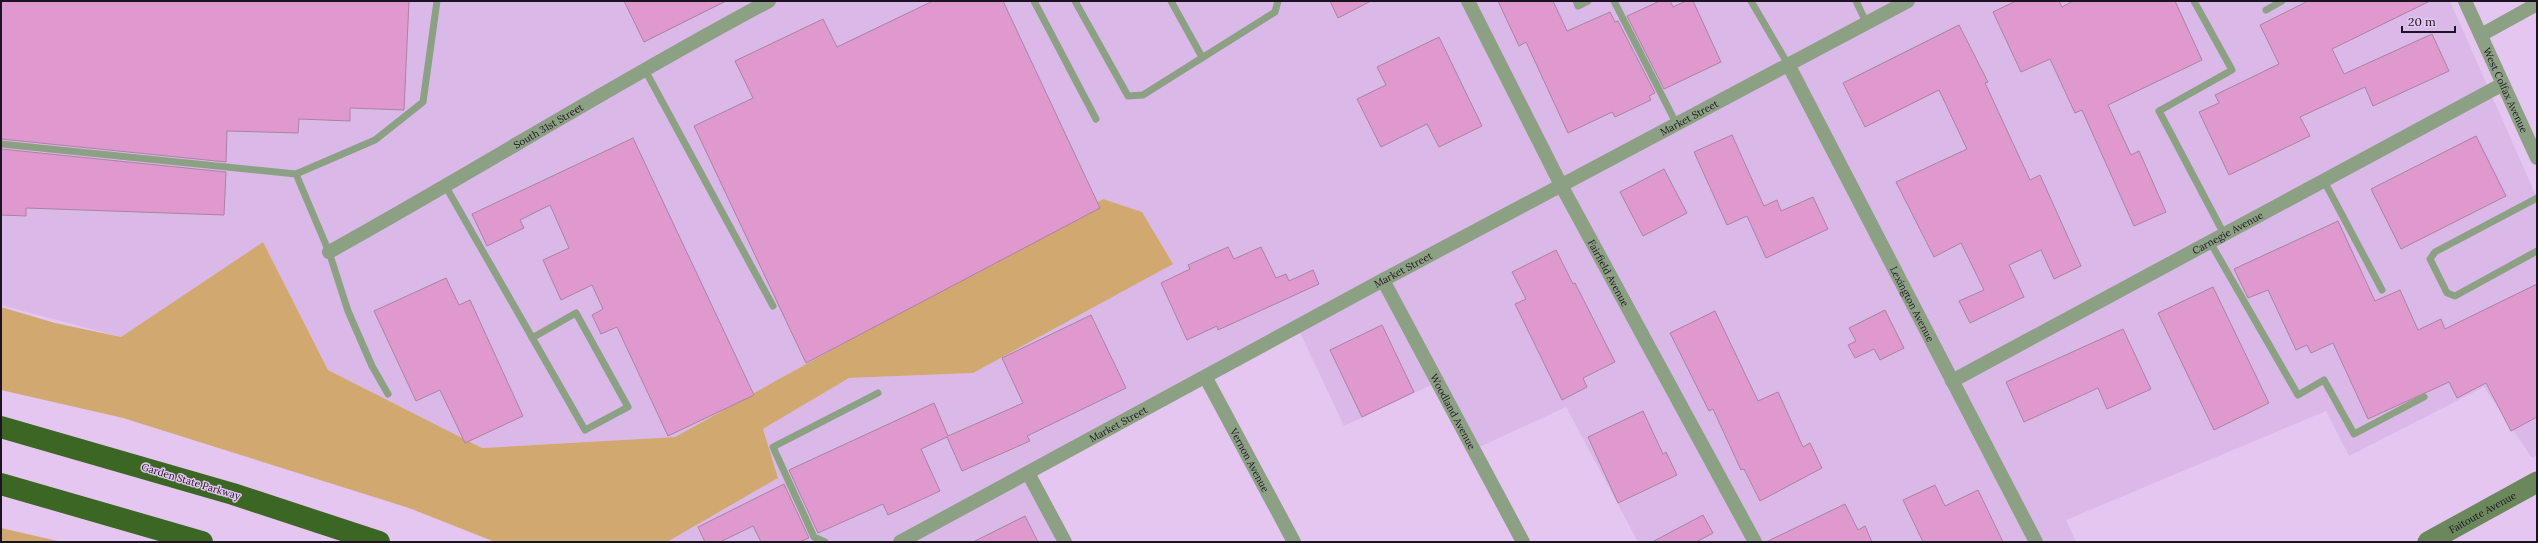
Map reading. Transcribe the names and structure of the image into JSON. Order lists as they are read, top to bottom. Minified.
{"streets":{"highway":["Garden State Parkway"],"street":["West Colfax Avenue","Market Street","South 31st Street","Carnegie Avenue","Fairfield Avenue","Lexington Avenue","Woodland Avenue","Vernon Avenue","Faitoute Avenue"]},"crossings":[["West Colfax Avenue","Carnegie Avenue"],["Market Street","Fairfield Avenue"],["Market Street","Lexington Avenue"],["Market Street","Woodland Avenue"],["Market Street","Vernon Avenue"],["Carnegie Avenue","Lexington Avenue"]],"scale_bar":"20 m"}
